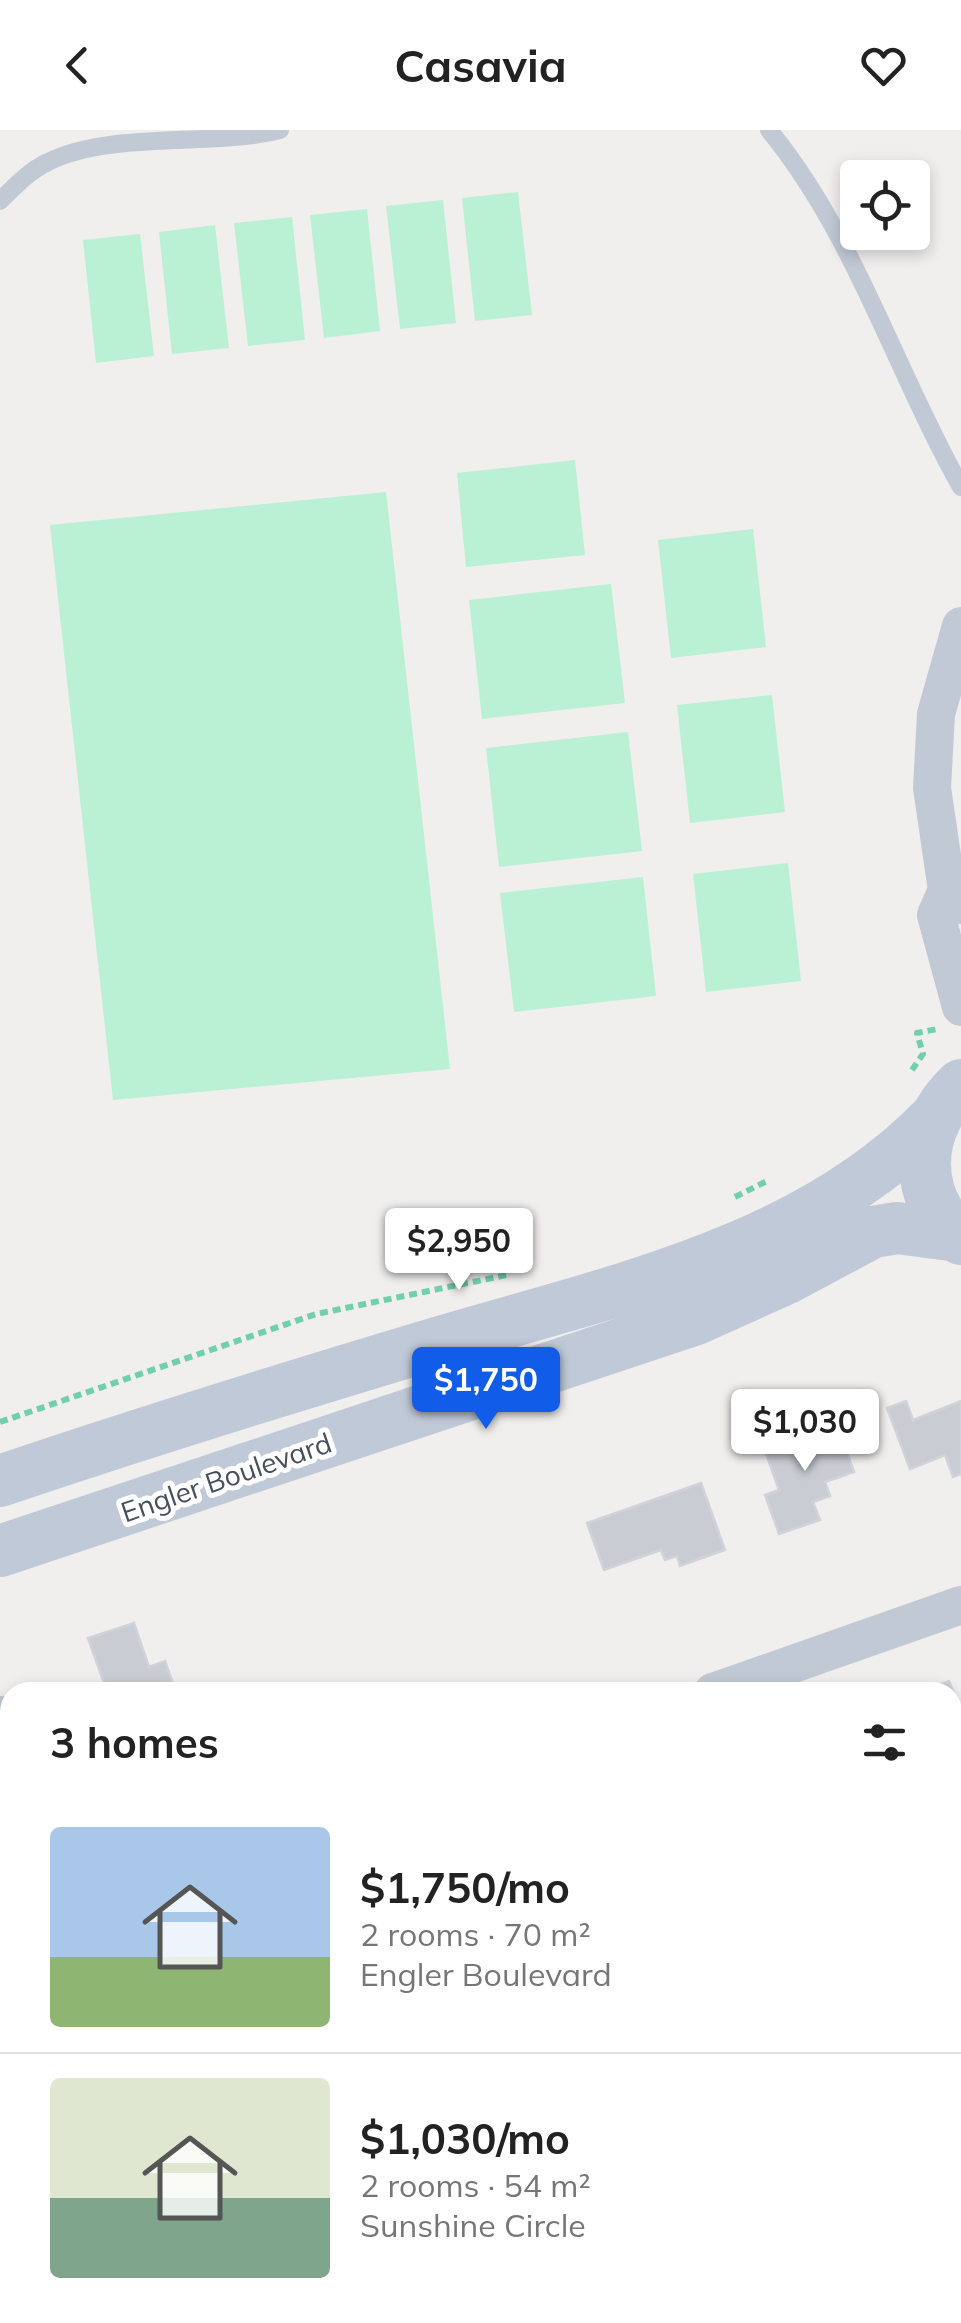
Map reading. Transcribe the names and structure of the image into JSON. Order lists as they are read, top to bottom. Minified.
{"streets":{"main road":["Engler Boulevard"]},"page":{"header":"Casavia","price":["$2,950","$1,750","$1,030"],"heading":"3 homes","list":[{"name":"$1,750/mo","note":"2 rooms · 70 m² · Engler Boulevard"},{"name":"$1,030/mo","note":"2 rooms · 54 m² · Sunshine Circle"}]}}
